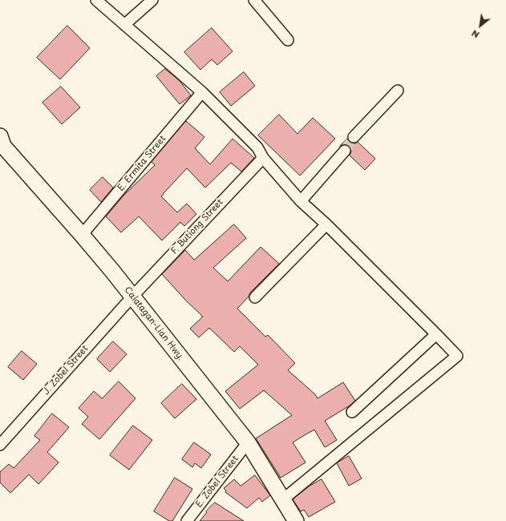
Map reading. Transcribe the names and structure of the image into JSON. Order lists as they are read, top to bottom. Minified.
{"streets":{"main road":["Calatagan-Lian Hwy."],"street":["E. Ermita Street","F. Butiong Street","J. Zobel Street","E. Zobel Street"]},"crossings":[["E. Ermita Street","Calatagan-Lian Hwy."],["F. Butiong Street","Calatagan-Lian Hwy."],["F. Butiong Street","J. Zobel Street"],["Calatagan-Lian Hwy.","J. Zobel Street"],["Calatagan-Lian Hwy.","E. Zobel Street"]],"north":"bottom left"}
